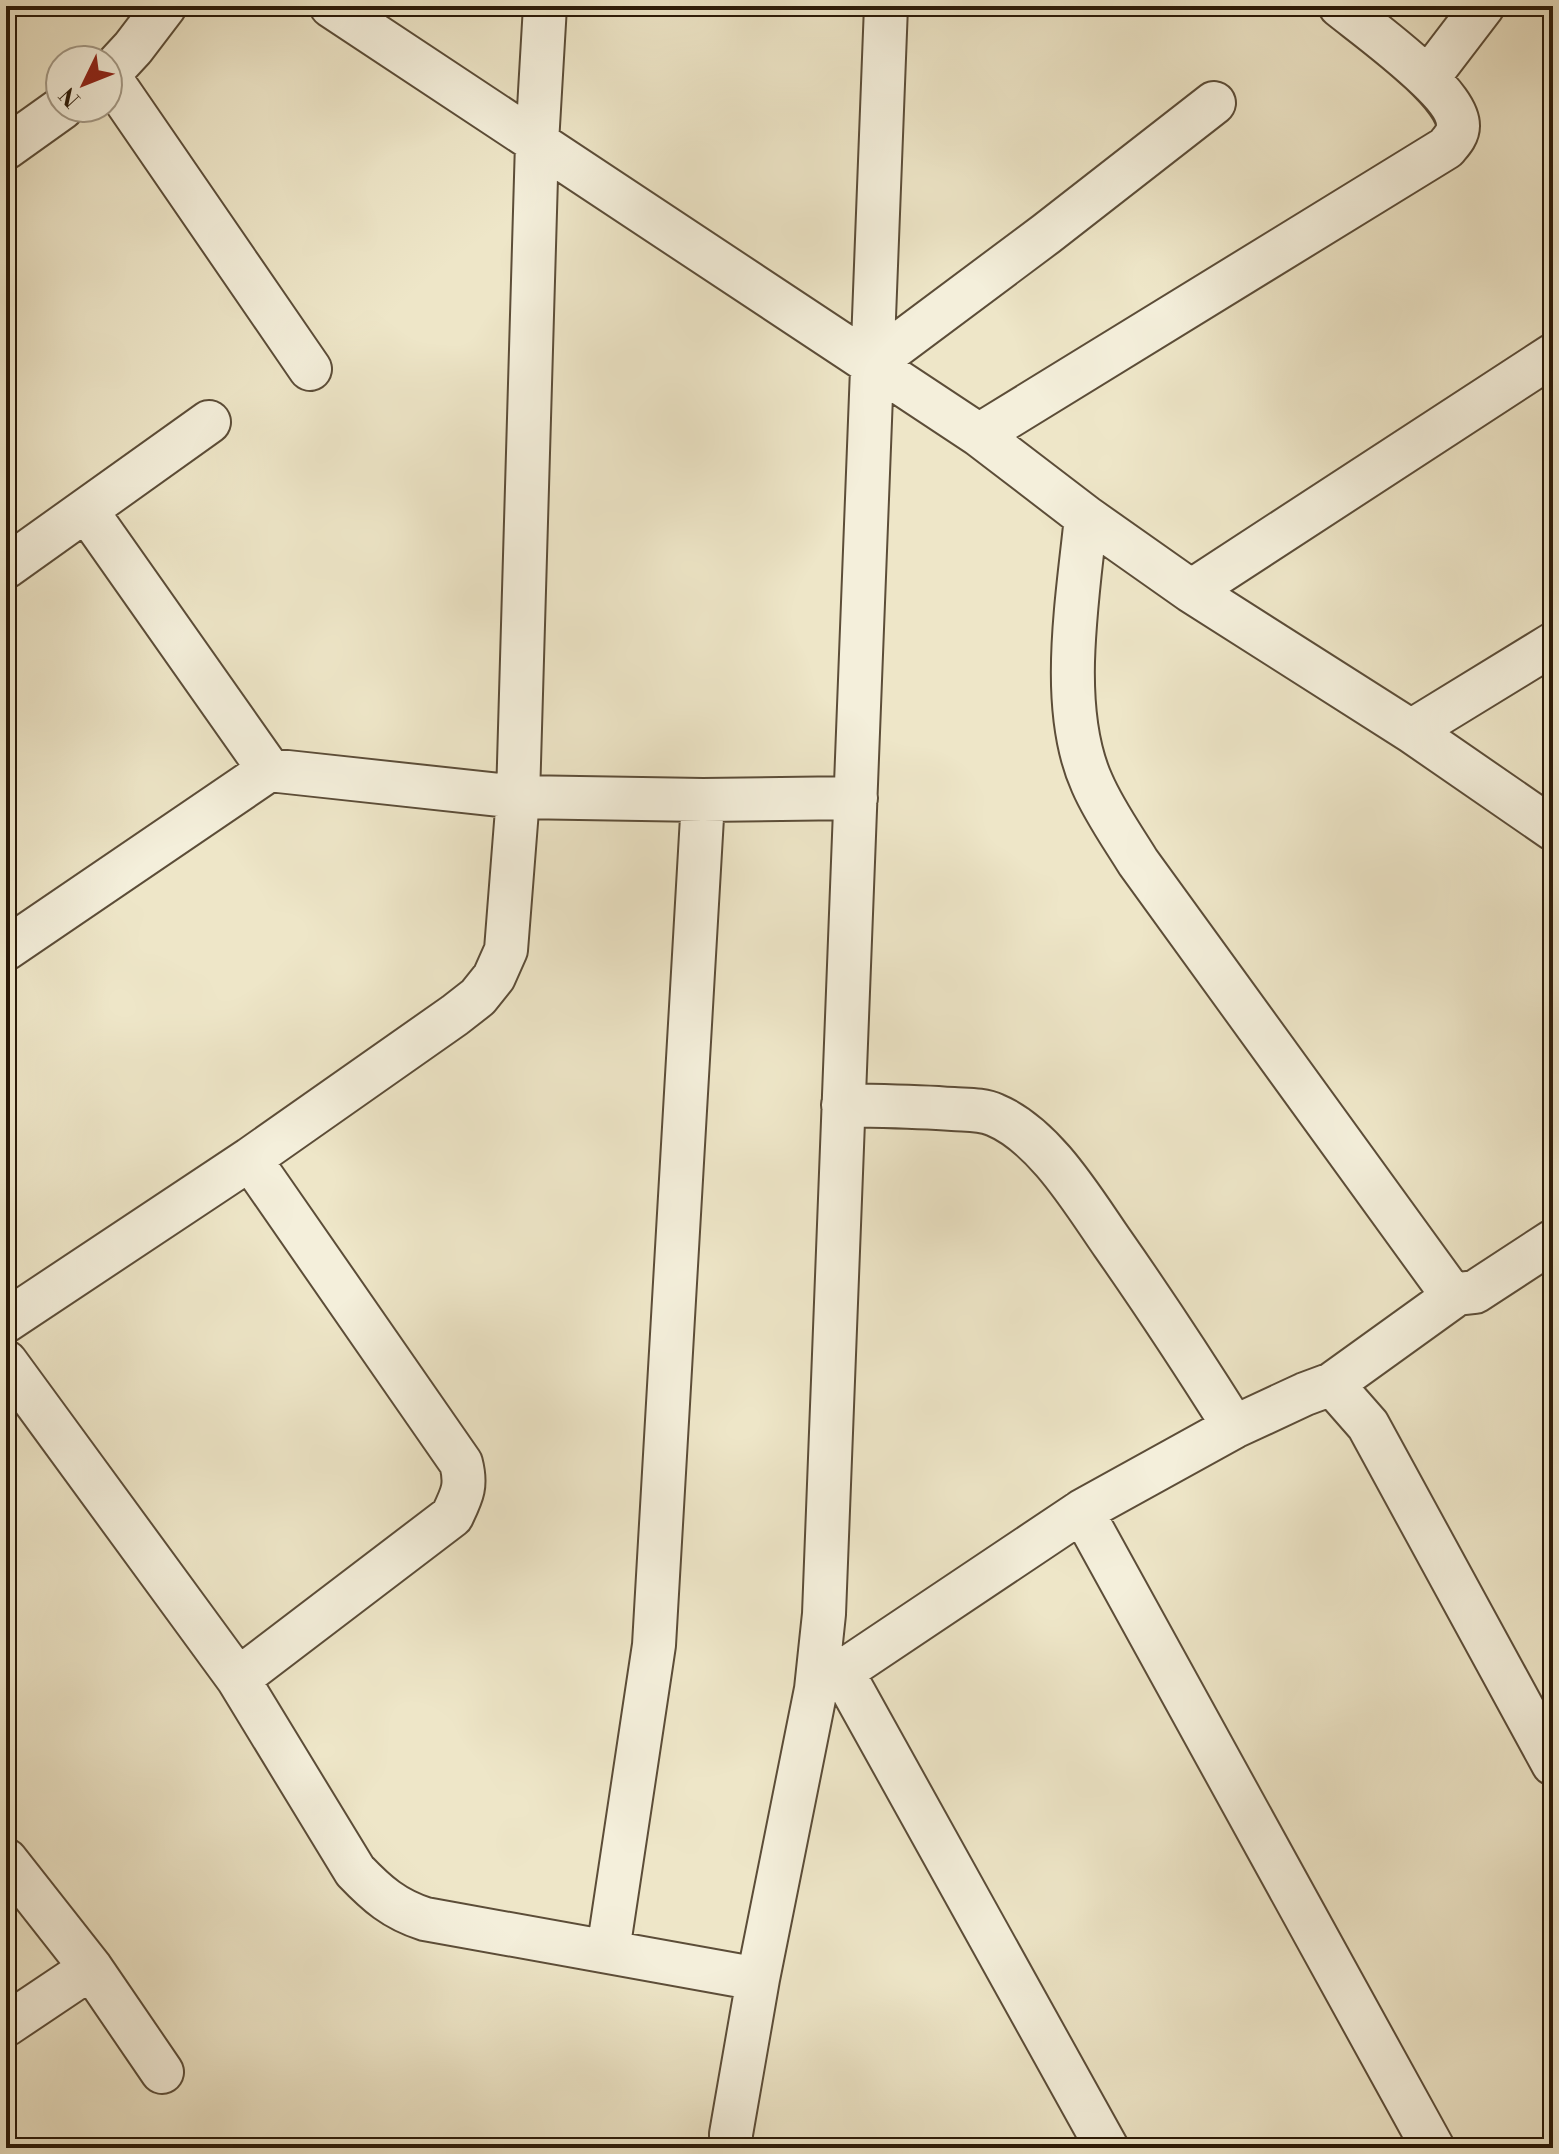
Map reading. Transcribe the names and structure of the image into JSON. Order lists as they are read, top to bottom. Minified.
{"north":"bottom left"}
